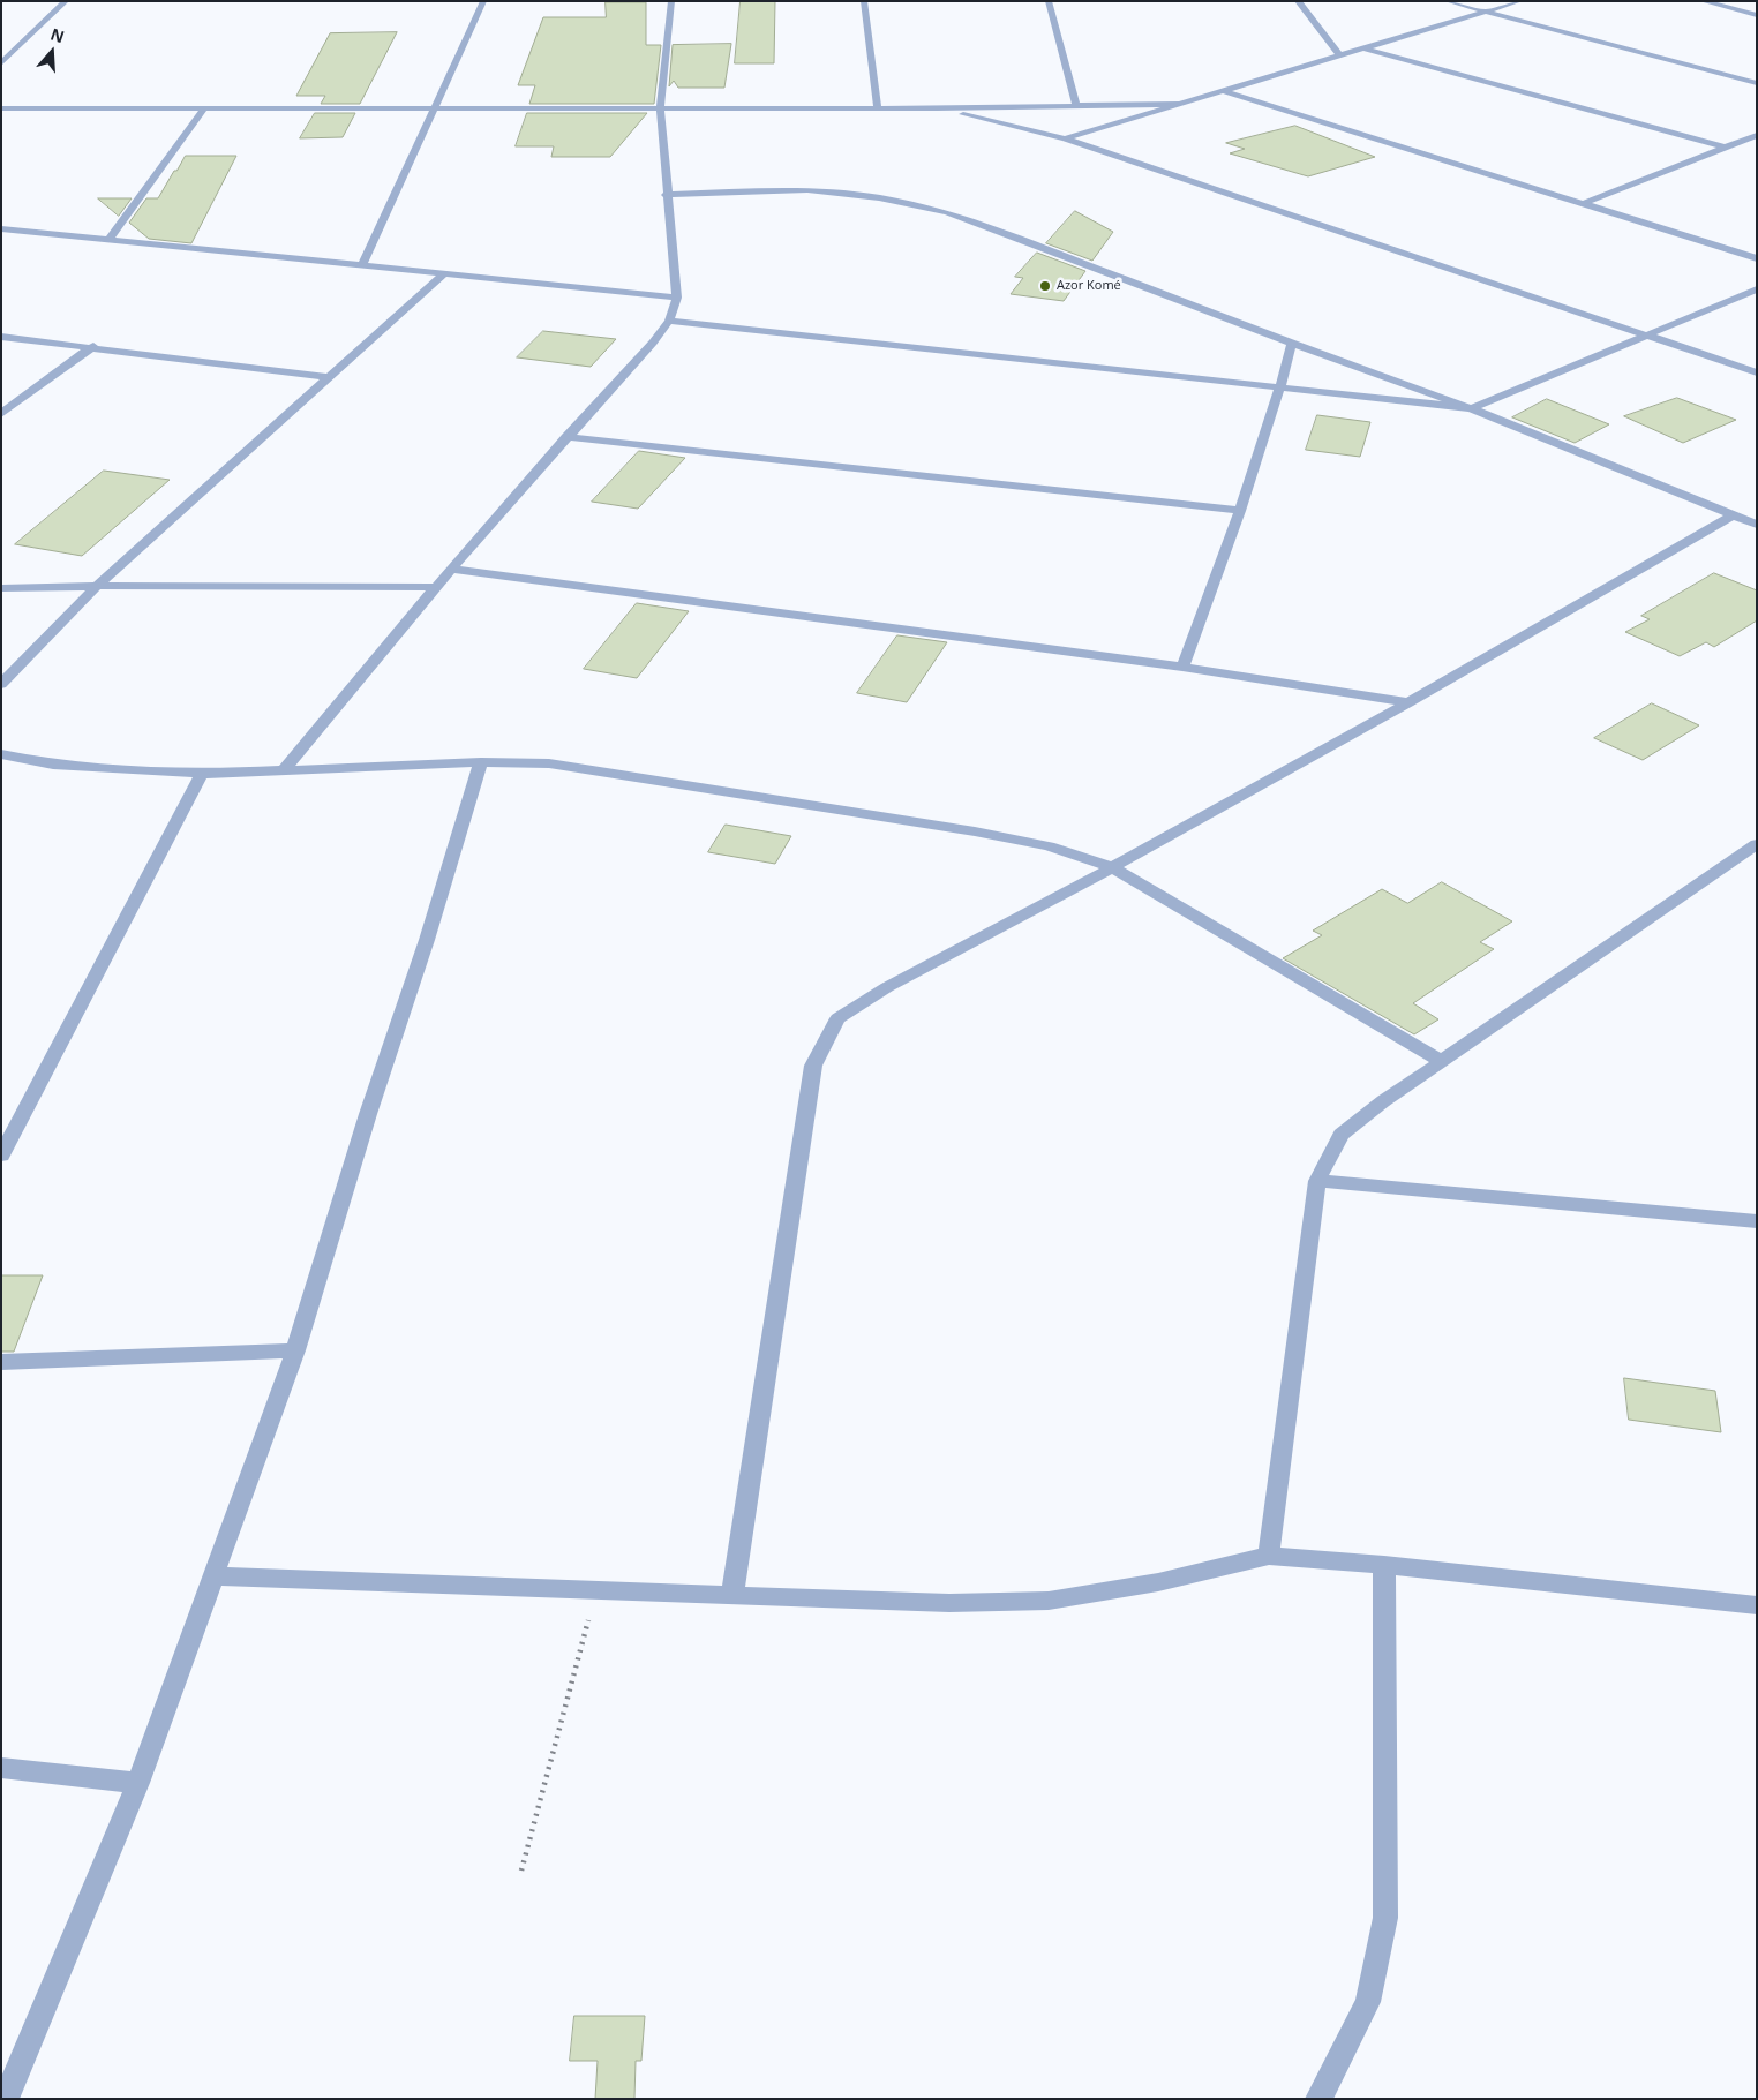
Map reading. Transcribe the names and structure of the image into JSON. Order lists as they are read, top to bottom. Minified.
{"places":["Azor Komé"],"north":"top"}
